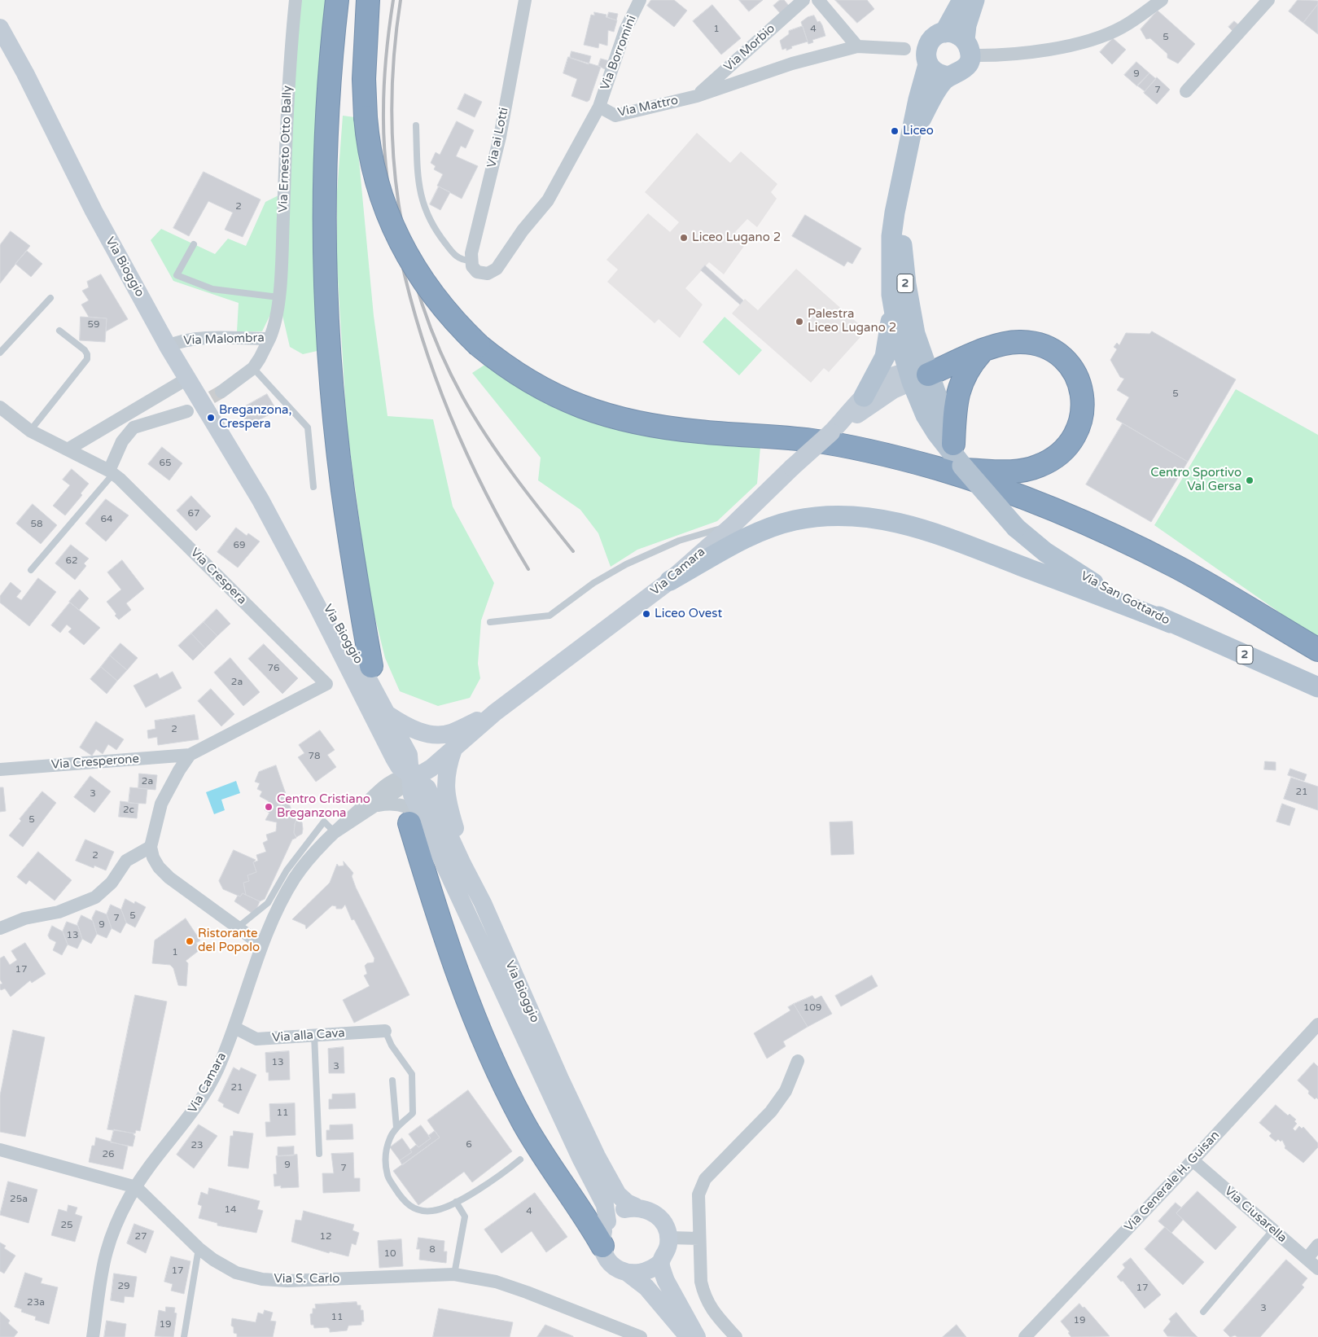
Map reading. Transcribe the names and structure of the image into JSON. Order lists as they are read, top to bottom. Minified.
{"streets":{"main road":["Via Bioggio","2","Via Camara","Via San Gottardo"],"street":["Via Morbio","Via Borromini","Via Mattro","Via ai Lotti","Via Ernesto Otto Bally","Via Malombra","Via Crespera","Via Cresperone","Via alla Cava","Via Generale H. Guisan","Via Ciusarella","Via S. Carlo"]},"crossings":[["Via Morbio","Via Mattro"],["Via Borromini","Via Mattro"],["Via Mattro","Via ai Lotti"],["Via Mattro","Via San Gottardo"],["Via Ernesto Otto Bally","Via Malombra"],["Via Bioggio","Via Malombra"],["Via Bioggio","Via Camara"],["Via Camara","Via San Gottardo"],["Via Camara","Via alla Cava"],["Via Camara","Via S. Carlo"],["Via Crespera","Via Cresperone"],["Via Generale H. Guisan","Via Ciusarella"]],"places":["Liceo","Liceo Lugano 2","Palestra Liceo Lugano 2","Breganzona, Crespera","Centro Sportivo Val Gersa","Liceo Ovest","Centro Cristiano Breganzona","Ristorante del Popolo"],"house_numbers":["1","4","5","9","7","2","59","5","65","67","64","58","69","62","76","2a","2","78","2a","21","3","2c","5","2","5","7","9","13","1","17","109","13","3","21","11","6","23","26","9","7","25a","14","4","25","27","12","8","10","17","29","17","23a","3","11","19","19"]}
